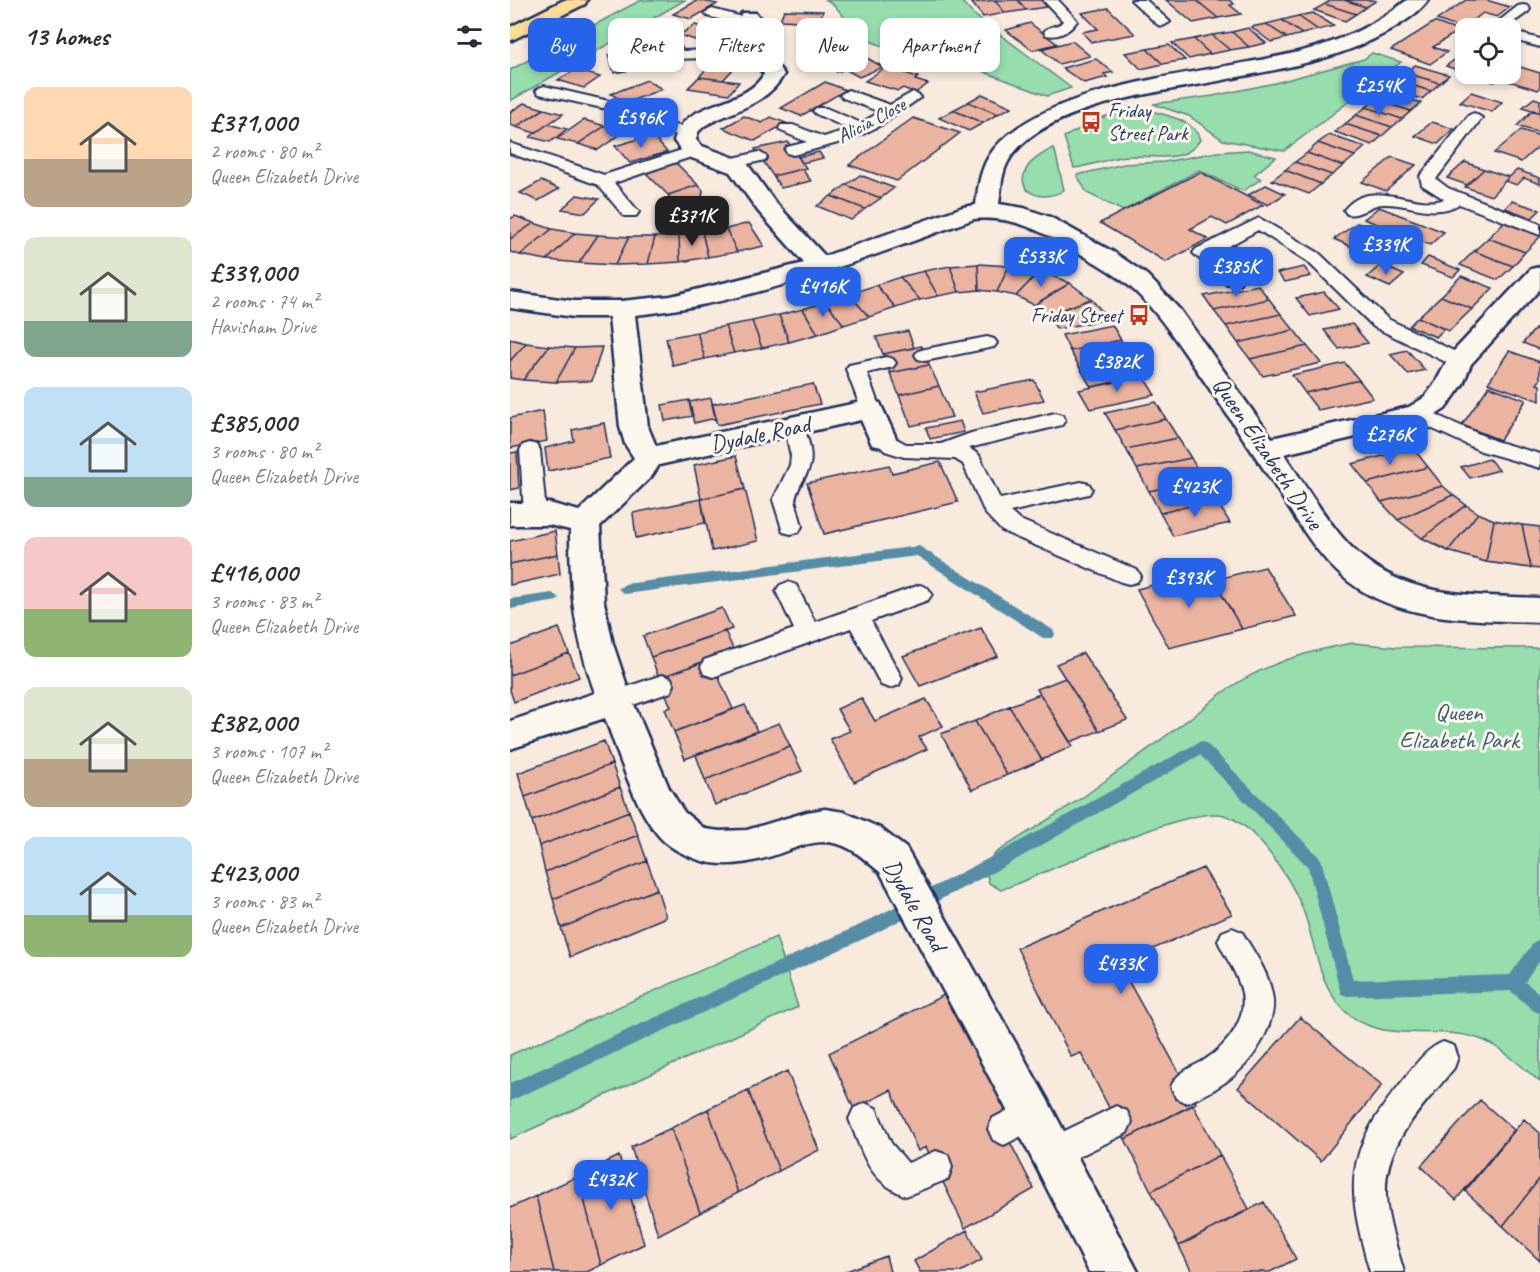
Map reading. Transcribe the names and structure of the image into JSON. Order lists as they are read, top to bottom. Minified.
{"streets":{"street":["Dydale Road","Queen Elizabeth Drive"],"lane":["Alicia Close"]},"parks":["Queen Elizabeth Park"],"places":{"bus stop":["Friday Street Park","Friday Street"]},"page":{"heading":"13 homes","chip":["Buy","Rent","Filters","New","Apartment"],"price":["£254K","£596K","£371K","£339K","£533K","£385K","£416K","£382K","£276K","£423K","£393K","£433K","£432K"],"list":[{"name":"£371,000","note":"2 rooms · 80 m² · Queen Elizabeth Drive"},{"name":"£339,000","note":"2 rooms · 74 m² · Havisham Drive"},{"name":"£385,000","note":"3 rooms · 80 m² · Queen Elizabeth Drive"},{"name":"£416,000","note":"3 rooms · 83 m² · Queen Elizabeth Drive"},{"name":"£382,000","note":"3 rooms · 107 m² · Queen Elizabeth Drive"},{"name":"£423,000","note":"3 rooms · 83 m² · Queen Elizabeth Drive"}]}}
